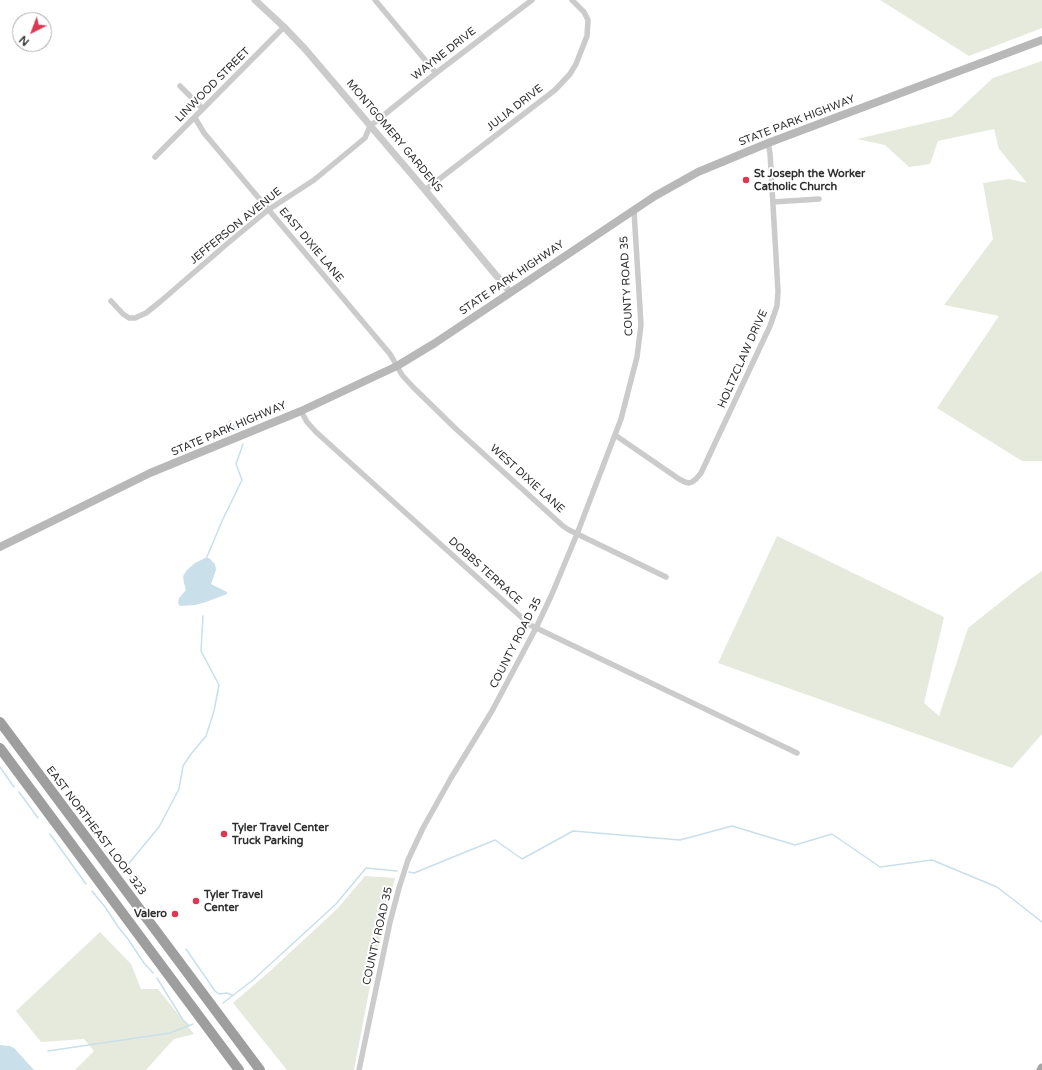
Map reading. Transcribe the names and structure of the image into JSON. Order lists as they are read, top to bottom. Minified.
{"streets":{"highway":["EAST NORTHEAST LOOP 323"],"main road":["STATE PARK HIGHWAY"],"street":["WAYNE DRIVE","LINWOOD STREET","JULIA DRIVE","MONTGOMERY GARDENS","JEFFERSON AVENUE","EAST DIXIE LANE","COUNTY ROAD 35","HOLTZCLAW DRIVE","WEST DIXIE LANE","DOBBS TERRACE"]},"crossings":[["WAYNE DRIVE","MONTGOMERY GARDENS"],["WAYNE DRIVE","JEFFERSON AVENUE"],["LINWOOD STREET","MONTGOMERY GARDENS"],["LINWOOD STREET","EAST DIXIE LANE"],["JULIA DRIVE","MONTGOMERY GARDENS"],["STATE PARK HIGHWAY","MONTGOMERY GARDENS"],["STATE PARK HIGHWAY","EAST DIXIE LANE"],["STATE PARK HIGHWAY","COUNTY ROAD 35"],["STATE PARK HIGHWAY","HOLTZCLAW DRIVE"],["STATE PARK HIGHWAY","WEST DIXIE LANE"],["STATE PARK HIGHWAY","DOBBS TERRACE"],["MONTGOMERY GARDENS","JEFFERSON AVENUE"],["JEFFERSON AVENUE","EAST DIXIE LANE"],["EAST DIXIE LANE","WEST DIXIE LANE"],["COUNTY ROAD 35","HOLTZCLAW DRIVE"],["COUNTY ROAD 35","WEST DIXIE LANE"],["COUNTY ROAD 35","DOBBS TERRACE"]],"places":["St Joseph the Worker Catholic Church","Tyler Travel Center Truck Parking","Tyler Travel Center","Valero"],"north":"bottom left"}
